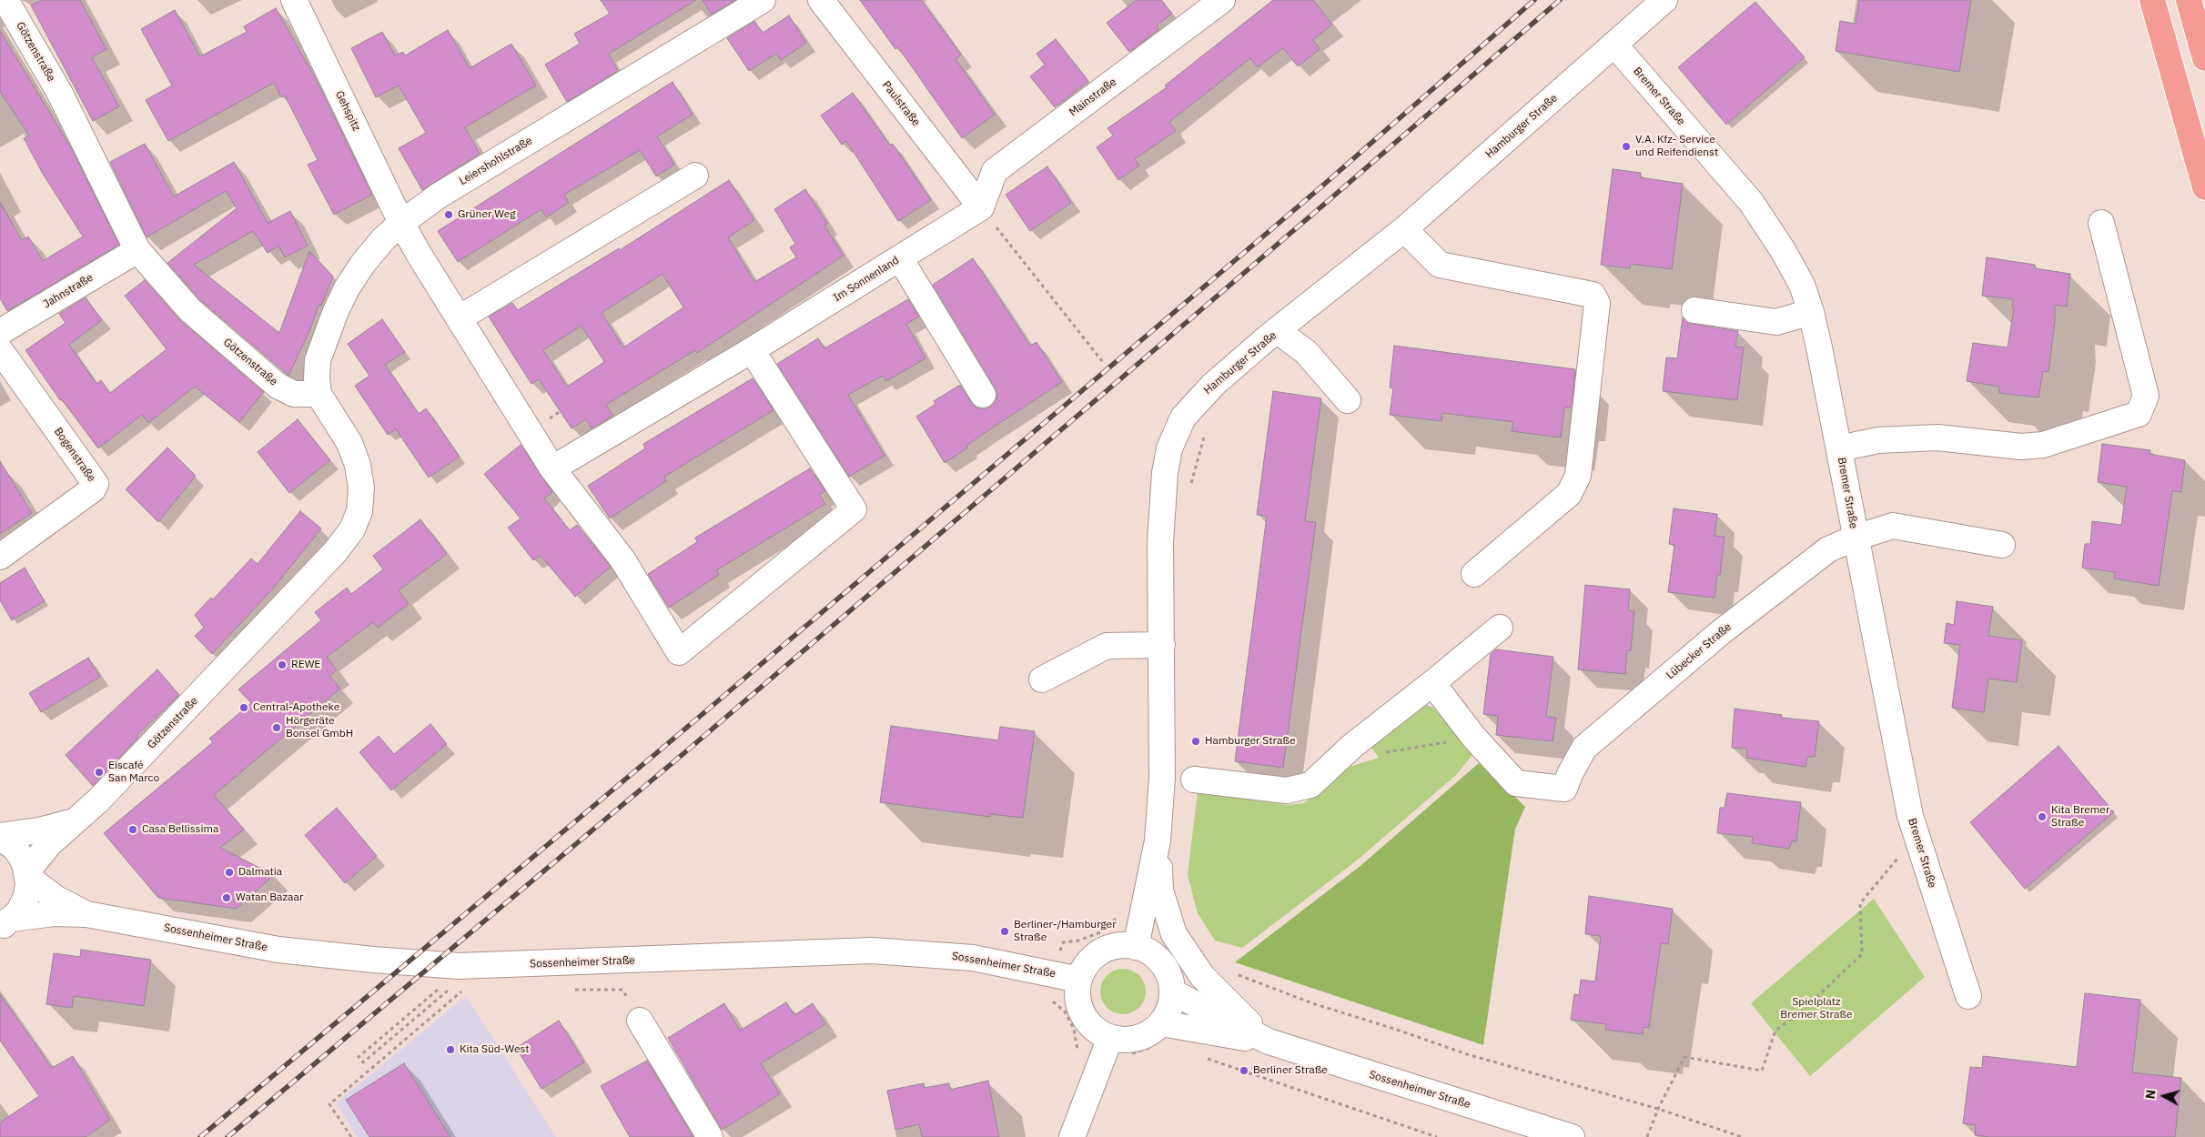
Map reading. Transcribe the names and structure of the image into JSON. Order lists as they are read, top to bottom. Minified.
{"streets":{"street":["Götzenstraße","Bremer Straße","Mainstraße","Paulstraße","Gehspitz","Hamburger Straße","Leiershohlstraße","Im Sonnenland","Jahnstraße","Bogenstraße","Lübecker Straße","Sossenheimer Straße"]},"crossings":[["Götzenstraße","Leiershohlstraße"],["Götzenstraße","Jahnstraße"],["Götzenstraße","Sossenheimer Straße"],["Bremer Straße","Hamburger Straße"],["Bremer Straße","Lübecker Straße"],["Mainstraße","Paulstraße"],["Mainstraße","Im Sonnenland"],["Paulstraße","Im Sonnenland"],["Gehspitz","Leiershohlstraße"],["Hamburger Straße","Sossenheimer Straße"]],"parks":["Spielplatz Bremer Straße"],"places":["V.A. Kfz- Service und Reifendienst","Grüner Weg","REWE","Central-Apotheke","Hörgeräte Bonsel GmbH","Hamburger Straße","Eiscafé San Marco","Kita Bremer Straße","Casa Bellissima","Dalmatia","Watan Bazaar","Berliner-/Hamburger Straße","Kita Süd-West","Berliner Straße"],"north":"left"}
